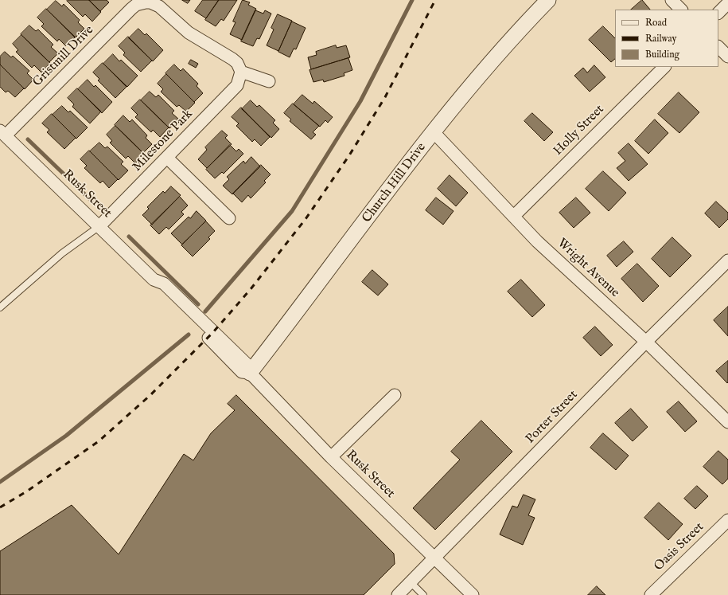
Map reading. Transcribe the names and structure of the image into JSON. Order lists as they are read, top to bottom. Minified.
{"streets":{"street":["Gristmill Drive","Holly Street","Milestone Park","Church Hill Drive","Rusk Street","Wright Avenue","Porter Street","Oasis Street"]},"crossings":[["Gristmill Drive","Milestone Park"],["Gristmill Drive","Rusk Street"],["Holly Street","Wright Avenue"],["Milestone Park","Rusk Street"],["Church Hill Drive","Rusk Street"],["Church Hill Drive","Wright Avenue"],["Rusk Street","Porter Street"],["Wright Avenue","Porter Street"]],"legend":["Road","Railway","Building"]}
